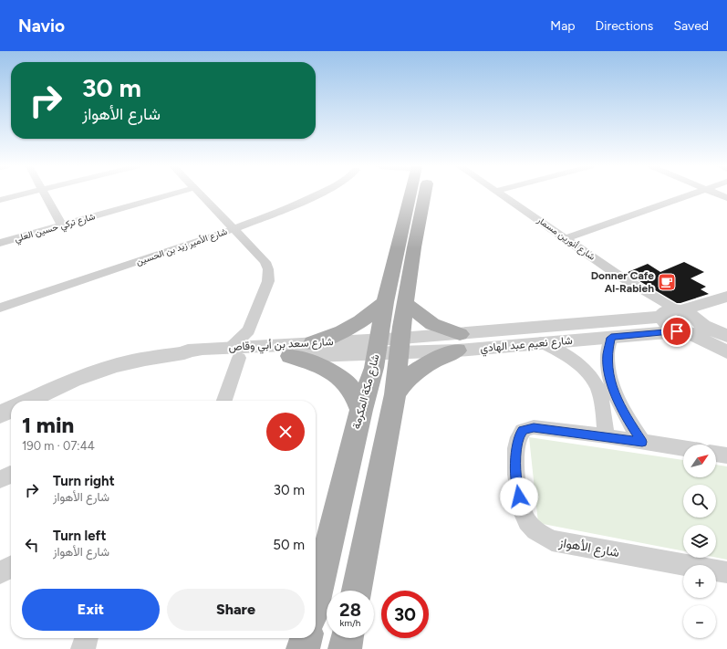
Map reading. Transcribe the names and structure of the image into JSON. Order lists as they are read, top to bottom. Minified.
{"streets":{"main road":["شارع مكة المكرمة"],"street":["شارع تركي حسين العلي","شارع أنورين مسمار","شارع الأمير زيد بن الحسين","شارع سعد بن أبي وقاص","شارع نعيم عبد الهادي","شارع الأهواز"]},"crossings":[["شارع أنورين مسمار","شارع نعيم عبد الهادي"],["شارع سعد بن أبي وقاص","شارع نعيم عبد الهادي"],["شارع سعد بن أبي وقاص","شارع مكة المكرمة"],["شارع نعيم عبد الهادي","شارع مكة المكرمة"]],"places":{"cafe":["Donner Cafe Al-Rabieh"]},"north":"top right","page":{"header":"Navio","nav":["Map","Directions","Saved"],"turn":["30 m","شارع الأهواز"],"heading":["1 min","190 m · 07:44"],"map_buttons":["+","−"],"list":[{"name":"Turn right","note":"شارع الأهواز","value":"30 m"},{"name":"Turn left","note":"شارع الأهواز","value":"50 m"}],"buttons":["Exit","Share"],"speed":"28 km/h","limit":"30"}}
